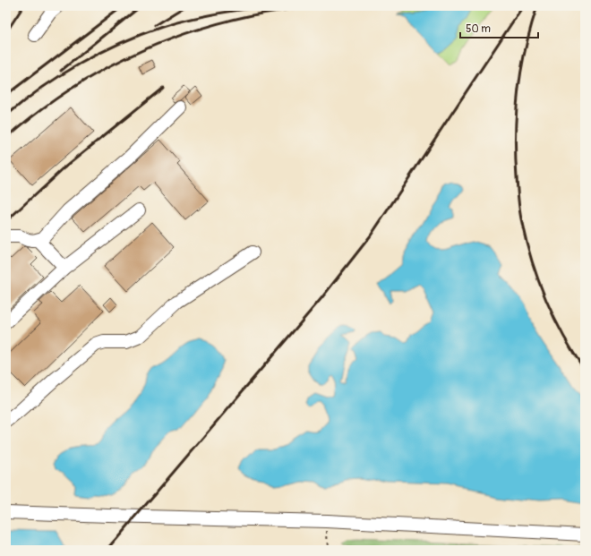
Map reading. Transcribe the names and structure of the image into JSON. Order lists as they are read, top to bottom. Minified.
{"scale_bar":"50 m"}
